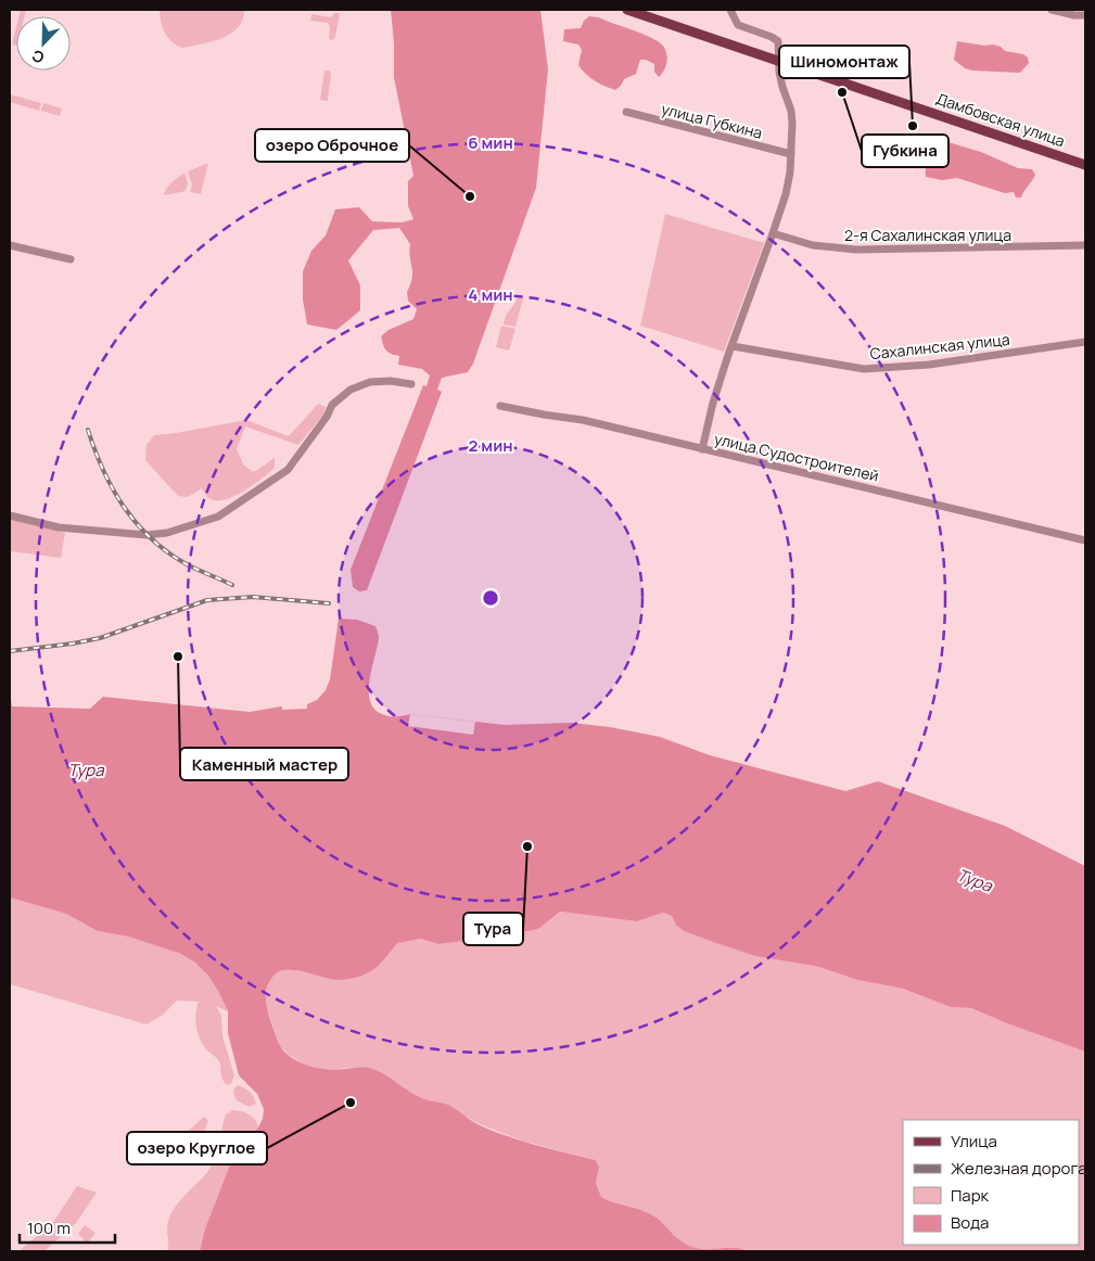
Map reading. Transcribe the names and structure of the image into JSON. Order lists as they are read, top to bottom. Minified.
{"streets":{"main road":["Дамбовская улица"],"street":["улица Губкина","2-я Сахалинская улица","Сахалинская улица","улица Судостроителей"]},"water":["Тура"],"places":["Губкина","Шиномонтаж","озеро Оброчное","Каменный мастер","Тура","озеро Круглое"],"legend":["Улица","Железная дорога","Парк","Вода"],"scale_bar":"100 m","north":"bottom left","rings":["6 мин","4 мин","2 мин"]}
